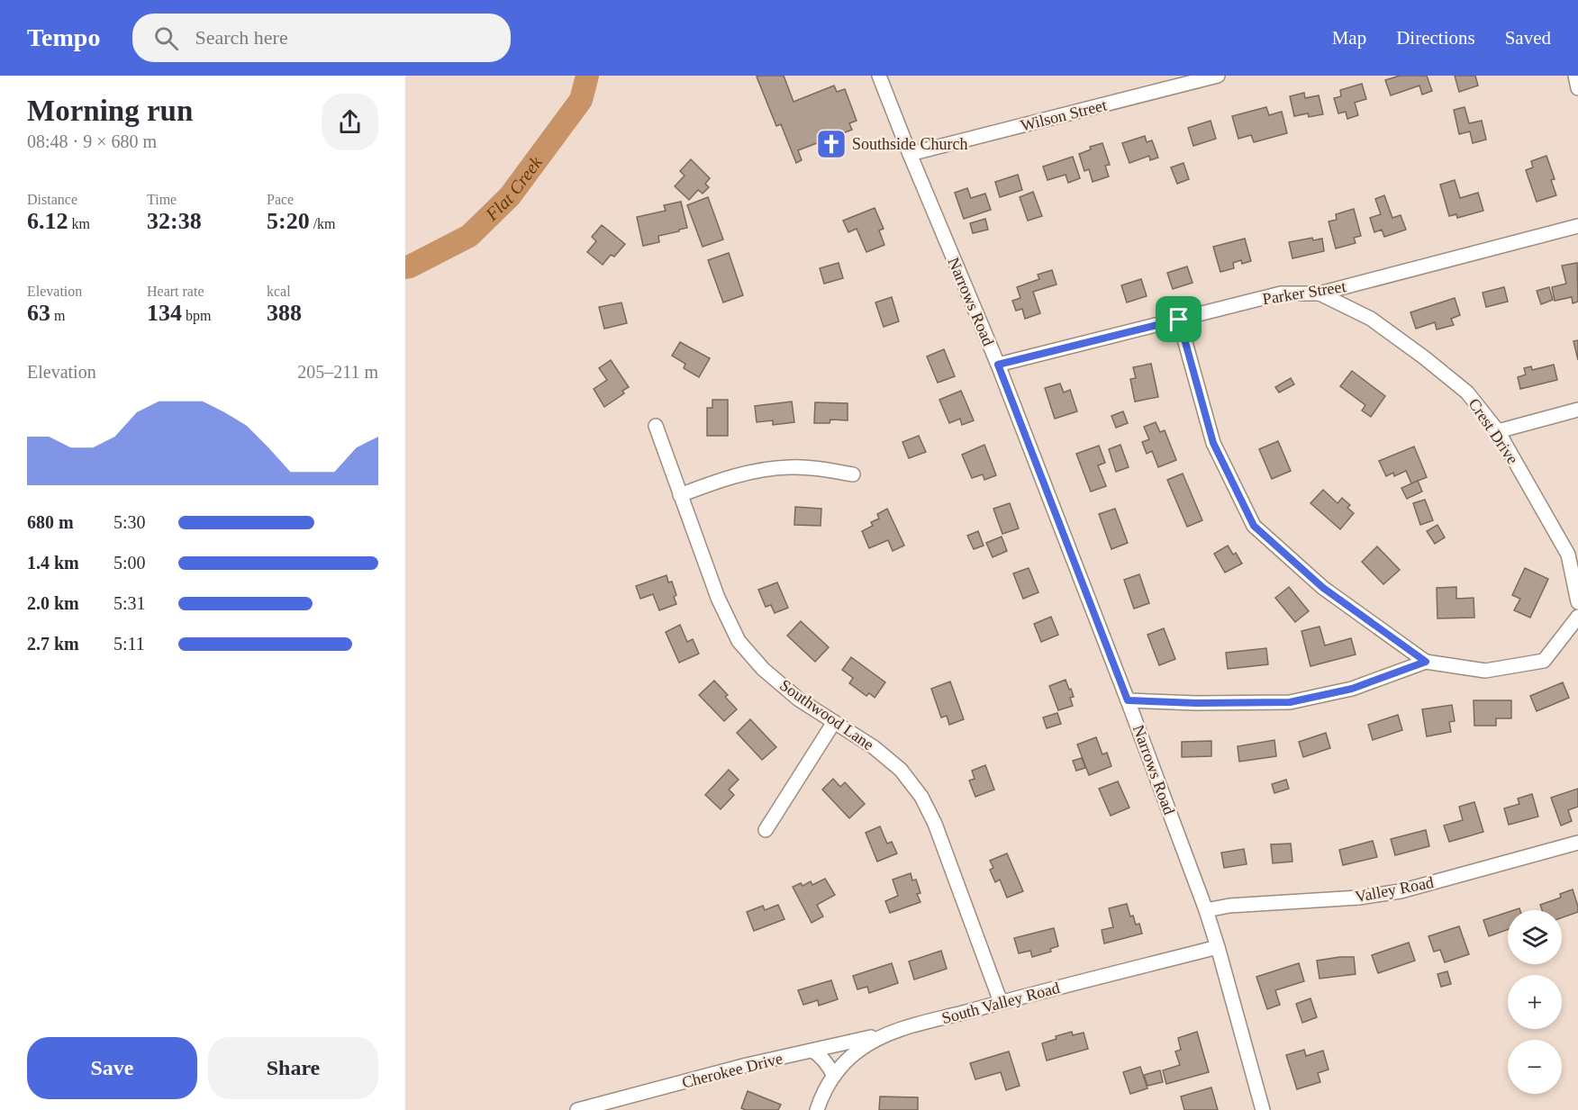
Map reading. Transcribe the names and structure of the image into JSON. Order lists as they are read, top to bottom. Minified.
{"streets":{"street":["Wilson Street","Parker Street","Narrows Road","Crest Drive","Southwood Lane","Valley Road","South Valley Road","Cherokee Drive"]},"crossings":[["Wilson Street","Narrows Road"],["Parker Street","Narrows Road"],["Parker Street","Crest Drive"],["Narrows Road","Valley Road"],["Narrows Road","South Valley Road"],["Southwood Lane","South Valley Road"],["South Valley Road","Cherokee Drive"]],"water":["Flat Creek"],"places":{"church":["Southside Church"]},"page":{"header":"Tempo","search":"Search here","nav":["Map","Directions","Saved"],"heading":["Morning run","08:48 · 9 × 680 m"],"stats":[["Distance","6.12 km"],["Time","32:38"],["Pace","5:20 /km"],["Elevation","63 m"],["Heart rate","134 bpm"],["kcal","388"]],"chart":["Elevation","205–211 m"],"list":[{"name":"680 m","note":"5:30"},{"name":"1.4 km","note":"5:00"},{"name":"2.0 km","note":"5:31"},{"name":"2.7 km","note":"5:11"}],"map_buttons":["+","−"],"buttons":["Save","Share"]}}
